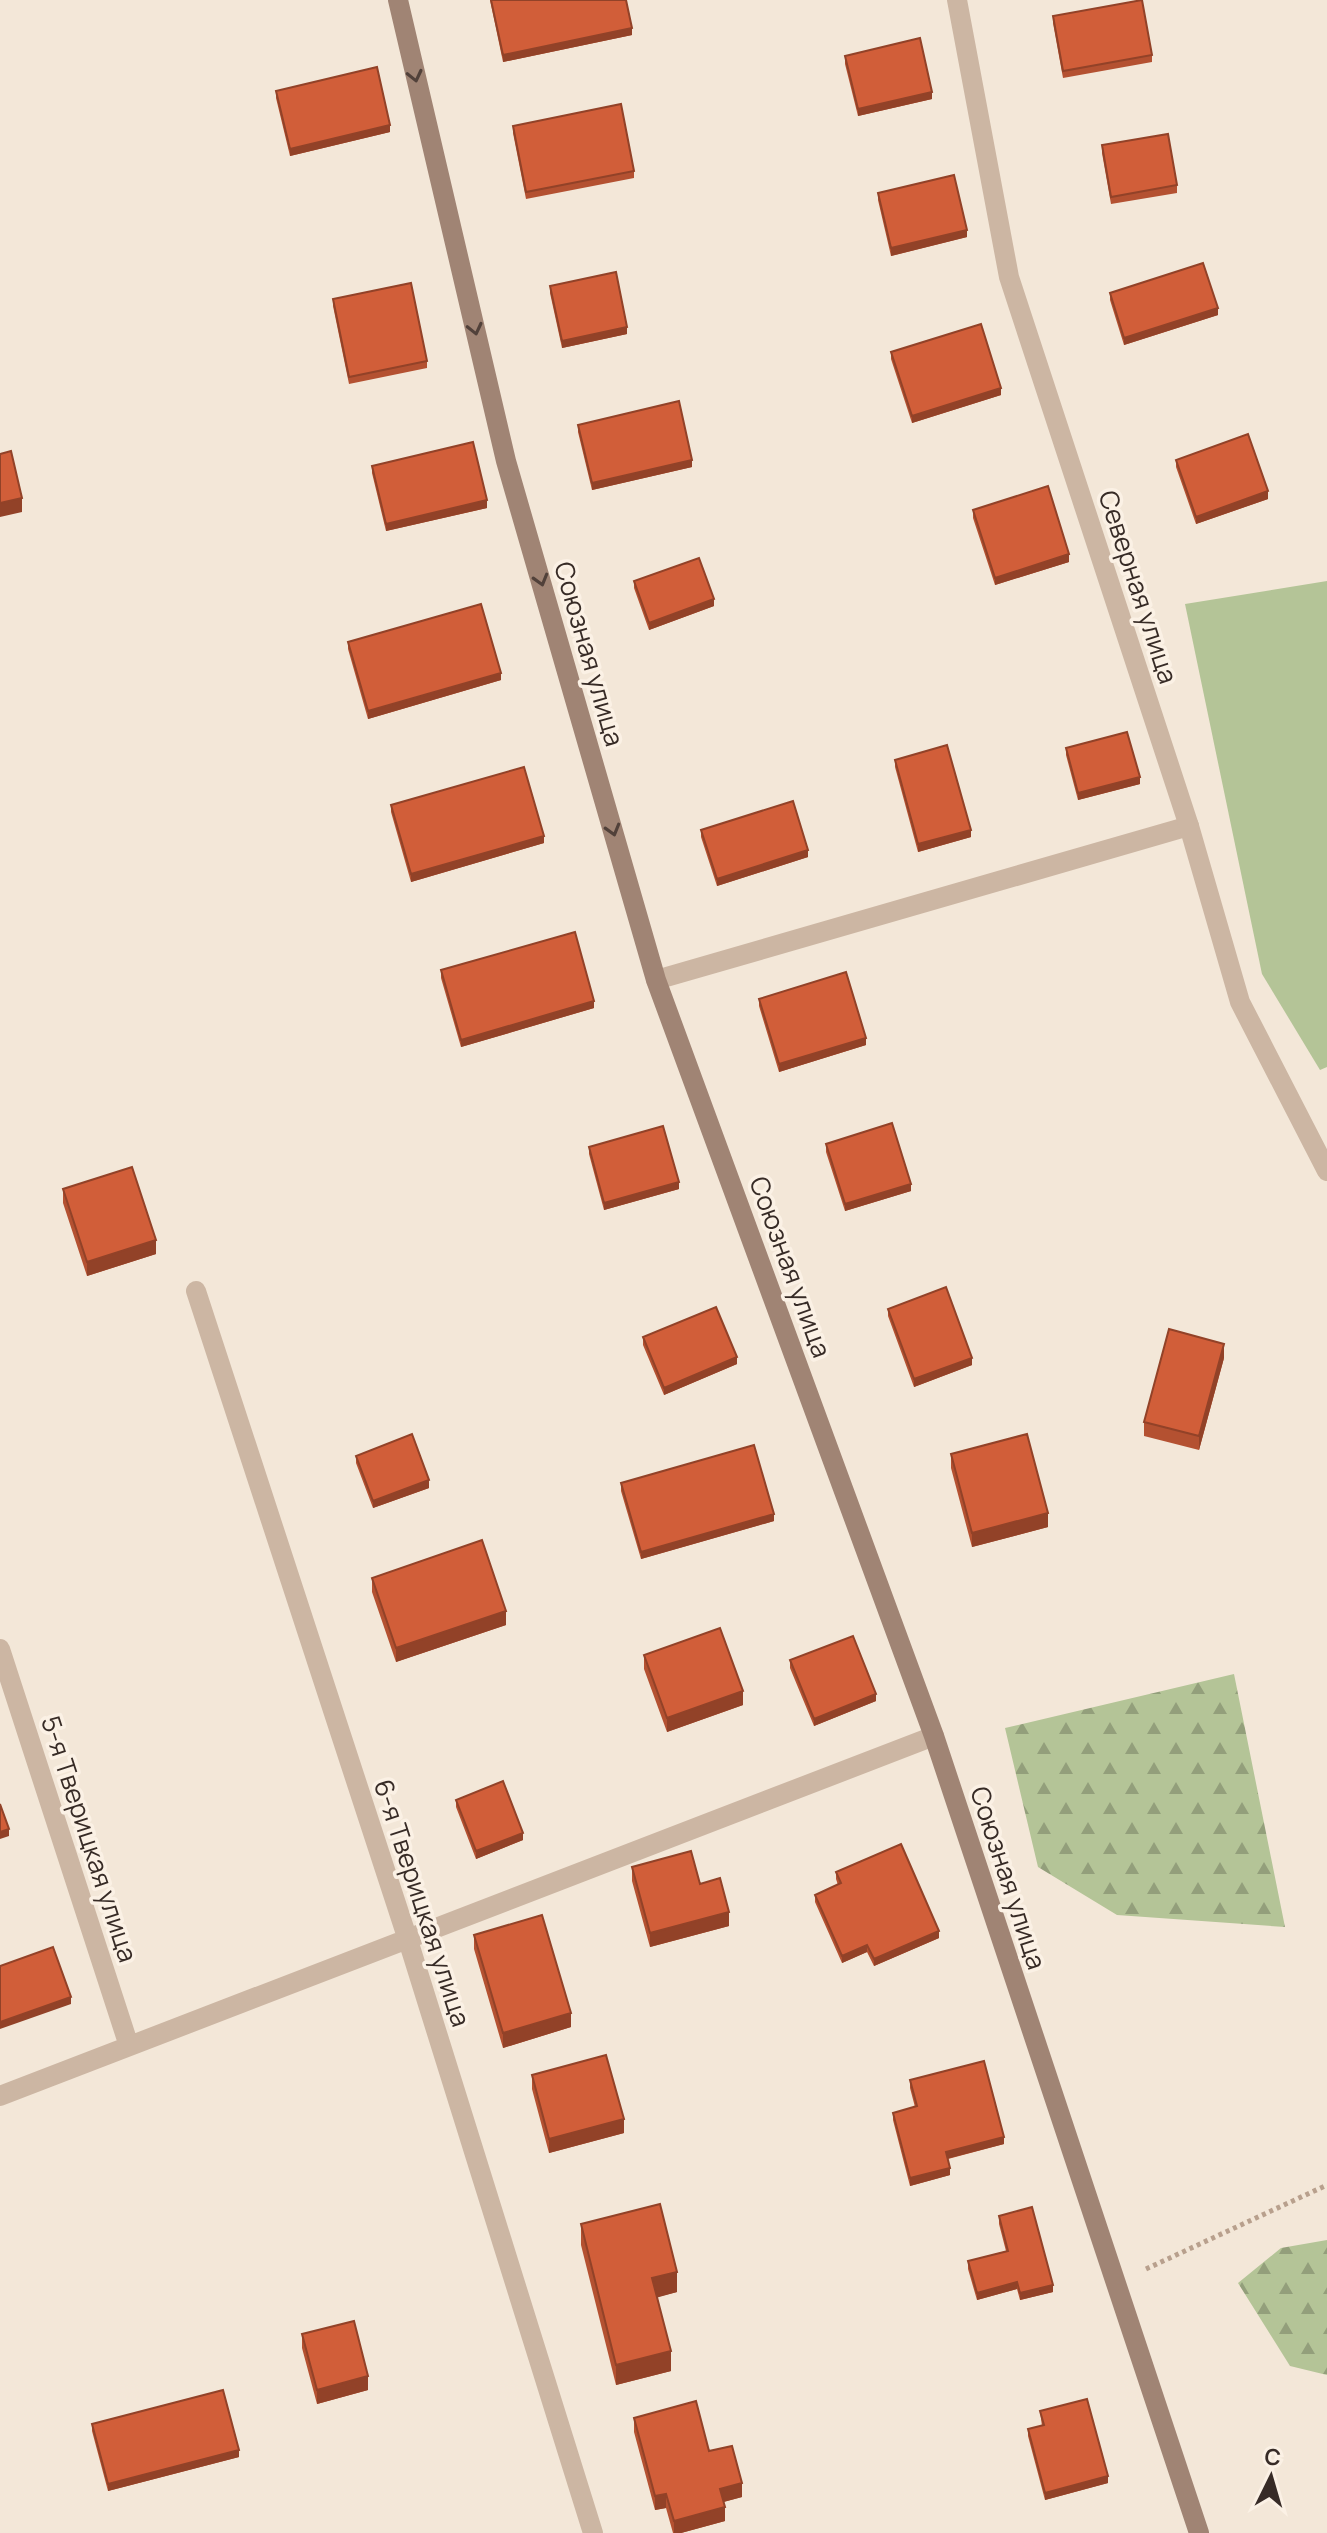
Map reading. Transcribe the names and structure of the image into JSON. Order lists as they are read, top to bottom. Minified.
{"streets":{"street":["Северная улица","Союзная улица","5-я Тверицкая улица","6-я Тверицкая улица"]},"one_way":["Союзная улица"],"north":"top"}
